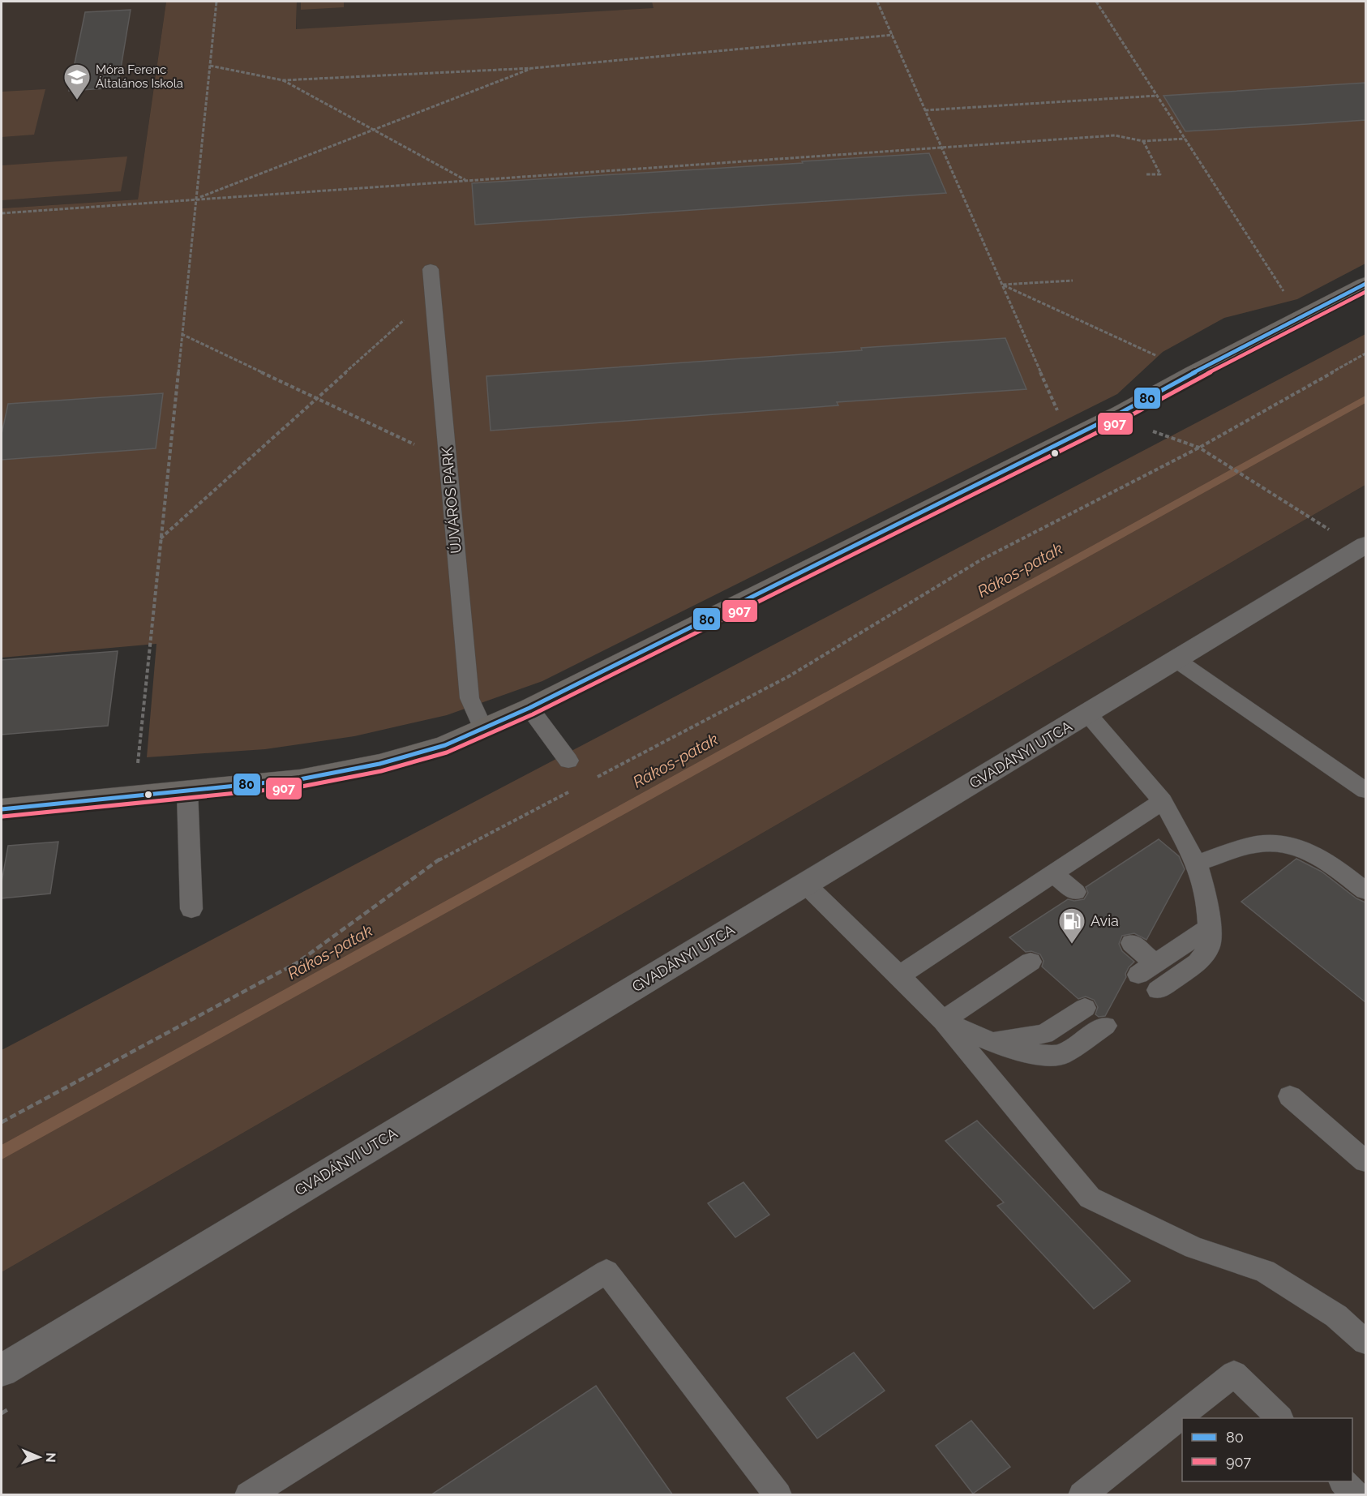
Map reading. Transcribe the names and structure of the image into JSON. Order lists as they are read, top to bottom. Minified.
{"streets":{"street":["GVADÁNYI UTCA"],"lane":["ÚJVÁROS PARK"]},"water":["Rákos-patak"],"places":{"school or university":["Móra Ferenc Általános Iskola"],"fuel station":["Avia"]},"lines":["transit line 80","transit line 907"],"legend":["80","907"],"north":"right"}
